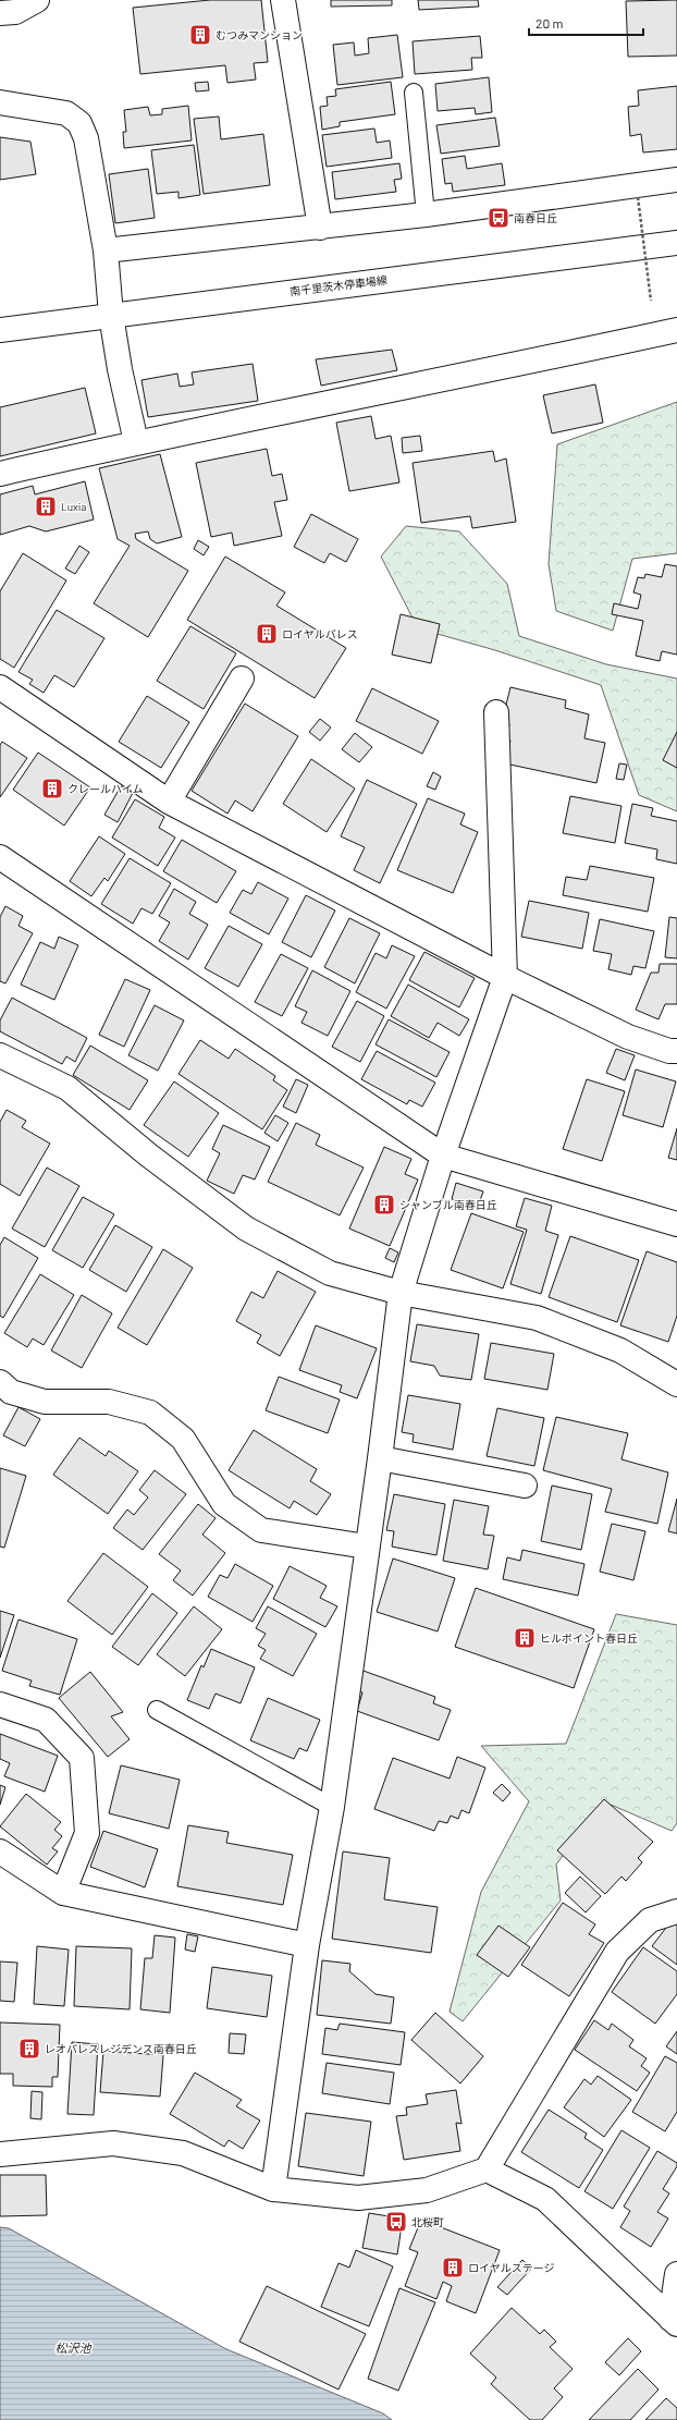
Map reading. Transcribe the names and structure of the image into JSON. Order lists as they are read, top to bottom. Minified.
{"streets":{"street":["南千里茨木停車場線"]},"water":["松沢池"],"places":{"building":["むつみマンション","Luxia","ロイヤルパレス","クレールハイム","シャンブル南春日丘","ヒルポイント春日丘","レオパレスレジデンス南春日丘","ロイヤルステージ"],"bus stop":["南春日丘","北桜町"]},"scale_bar":"20 m"}
